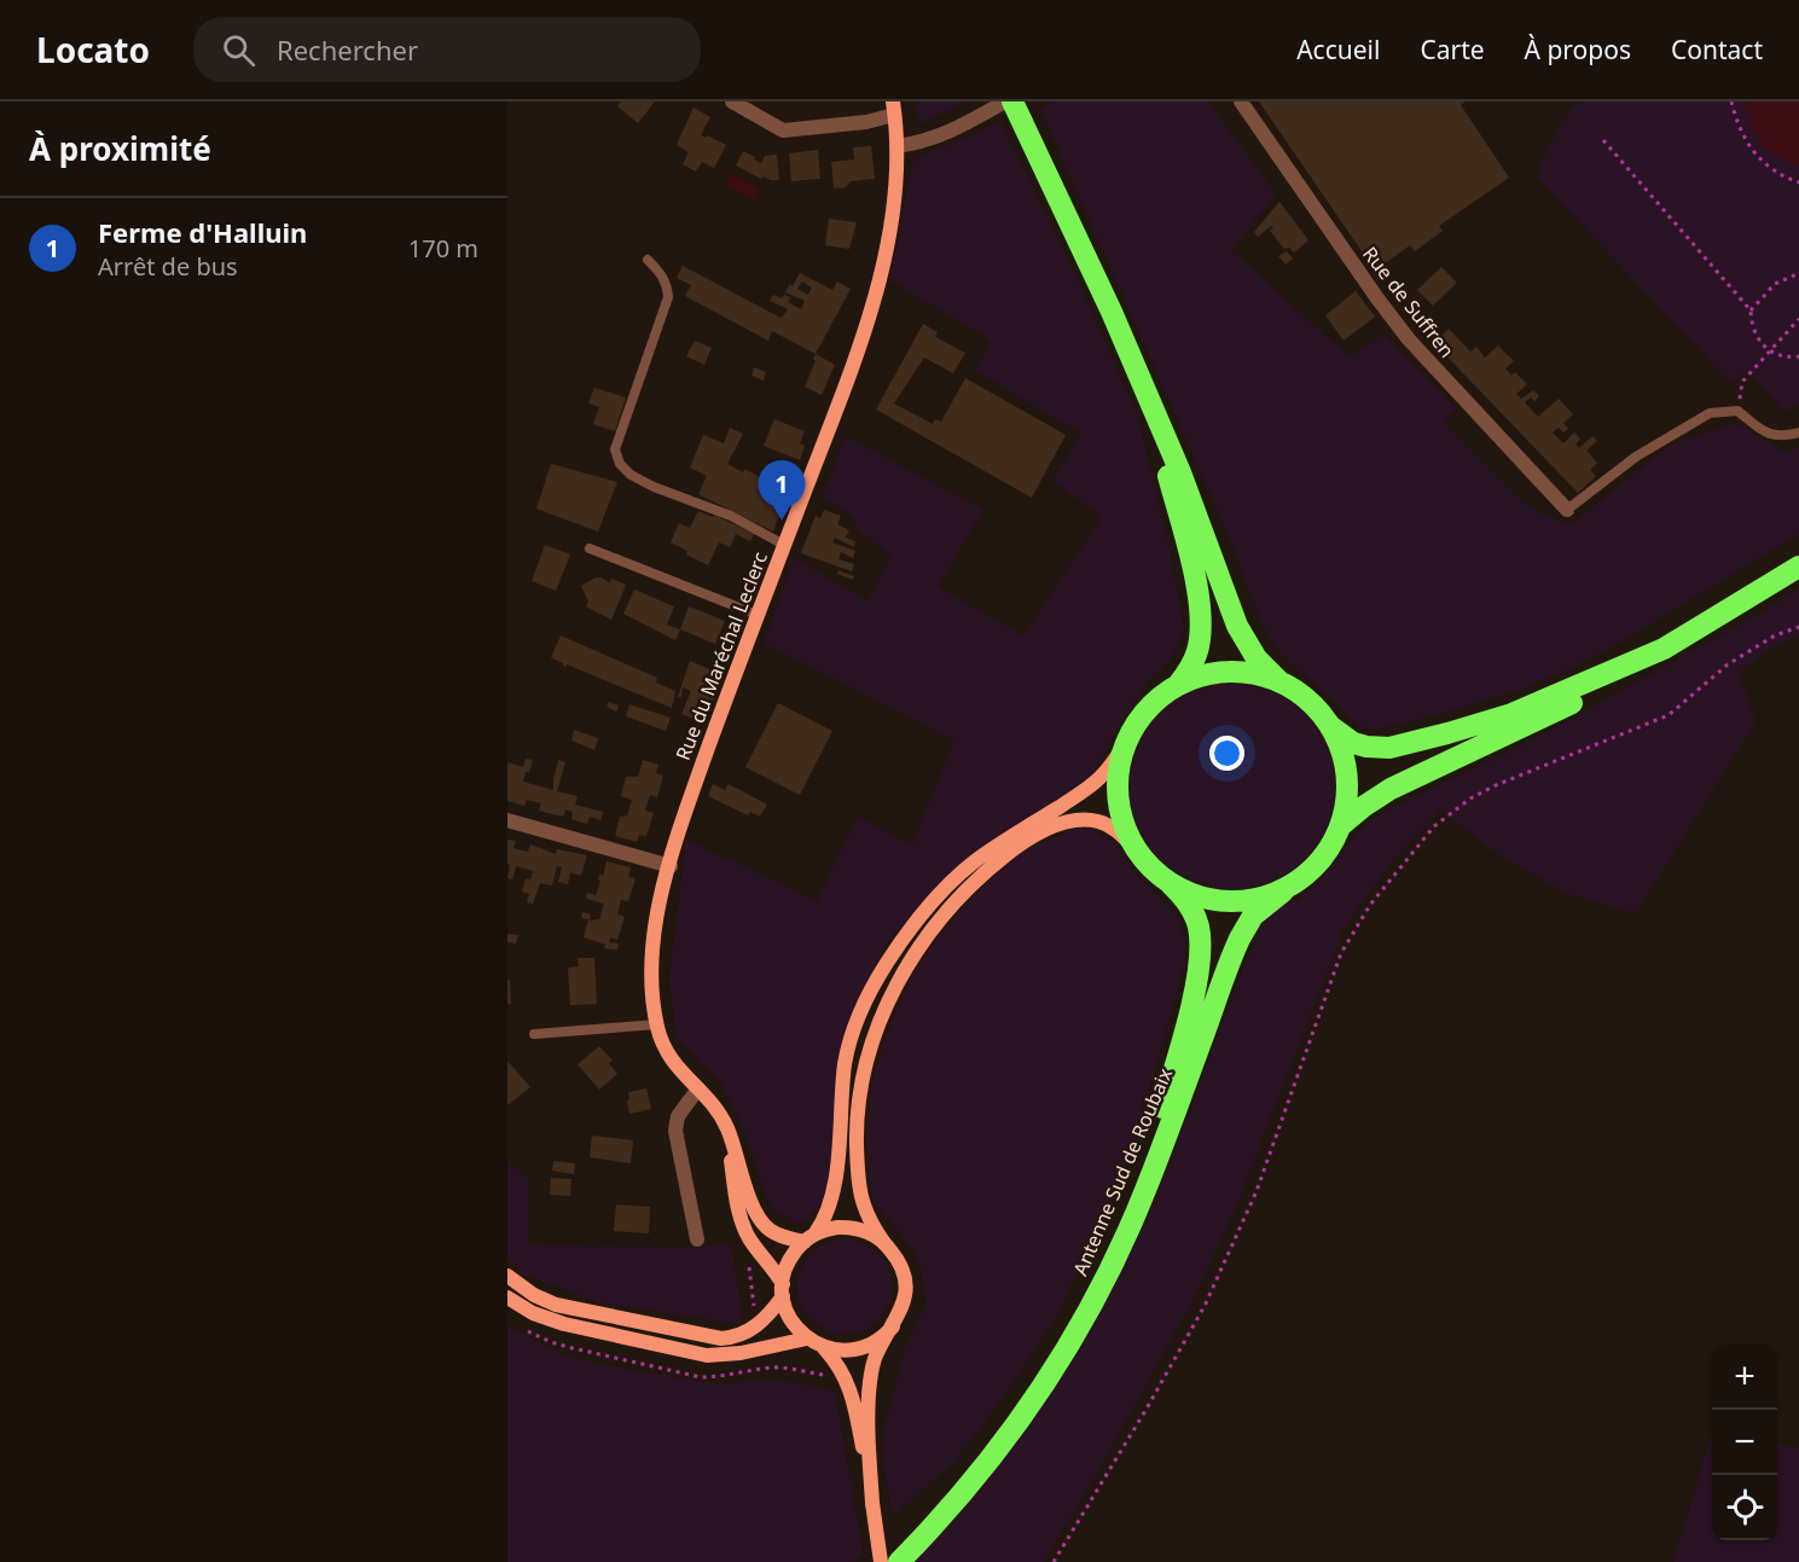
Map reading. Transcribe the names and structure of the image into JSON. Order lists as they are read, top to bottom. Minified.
{"streets":{"highway":["Antenne Sud de Roubaix"],"street":["Rue de Suffren","Rue du Maréchal Leclerc"]},"page":{"header":"Locato","search":"Rechercher","nav":["Accueil","Carte","À propos","Contact"],"heading":"À proximité","list":[{"mark":"1","name":"Ferme d'Halluin","note":"Arrêt de bus","value":"170 m"}],"pins":"1","map_buttons":["+","−"]}}
